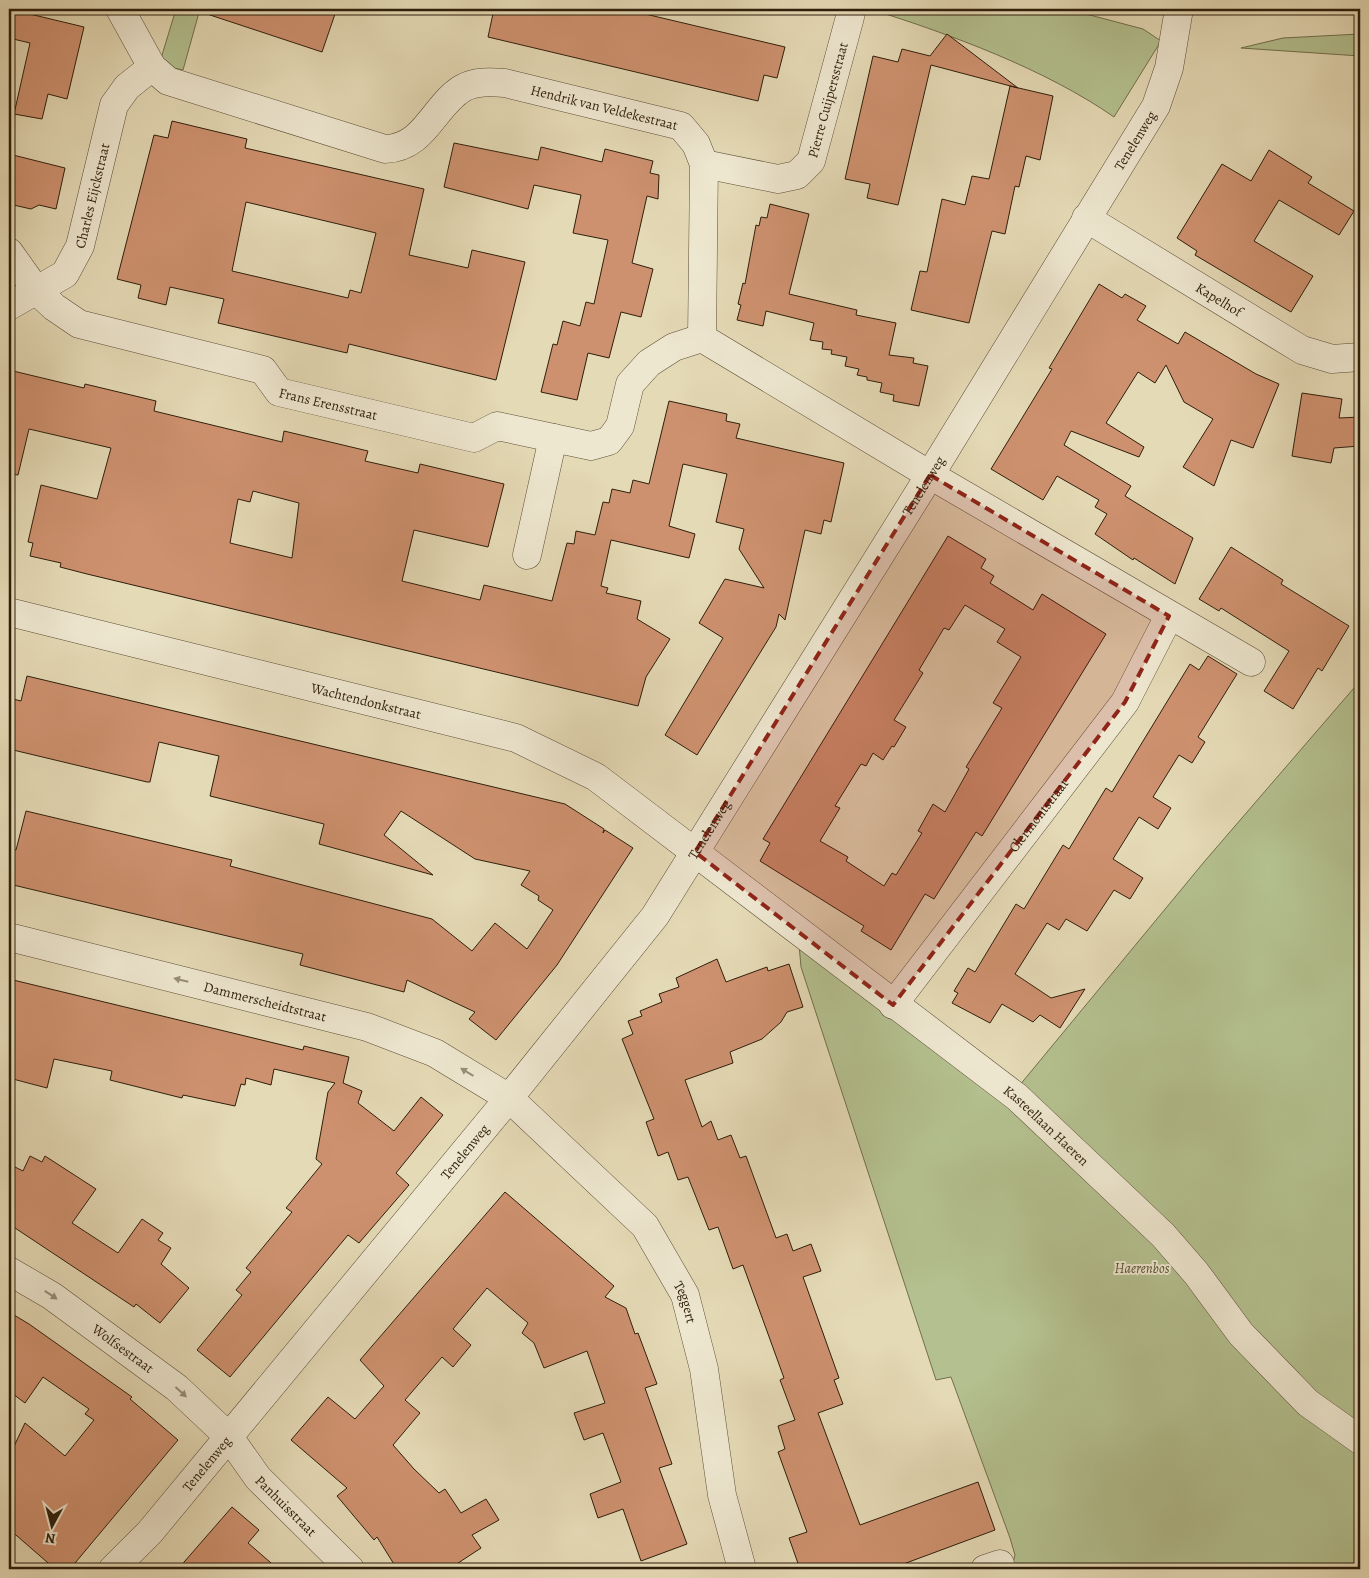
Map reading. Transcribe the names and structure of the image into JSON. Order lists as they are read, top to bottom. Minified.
{"streets":{"street":["Pierre Cuijpersstraat","Hendrik van Veldekestraat","Tenelenweg","Charles Eijckstraat","Kapelhof","Frans Erensstraat","Wachtendonkstraat","Clermontstraat","Dammerscheidtstraat","Kasteellaan Haeren","Teggert","Wolfsestraat","Panhuisstraat"]},"crossings":[["Pierre Cuijpersstraat","Hendrik van Veldekestraat"],["Hendrik van Veldekestraat","Charles Eijckstraat"],["Hendrik van Veldekestraat","Frans Erensstraat"],["Tenelenweg","Kapelhof"],["Tenelenweg","Wachtendonkstraat"],["Tenelenweg","Dammerscheidtstraat"],["Tenelenweg","Kasteellaan Haeren"],["Tenelenweg","Teggert"],["Tenelenweg","Wolfsestraat"],["Tenelenweg","Panhuisstraat"],["Charles Eijckstraat","Frans Erensstraat"],["Wachtendonkstraat","Kasteellaan Haeren"],["Clermontstraat","Kasteellaan Haeren"],["Dammerscheidtstraat","Teggert"],["Wolfsestraat","Panhuisstraat"]],"one_way":["Dammerscheidtstraat","Wolfsestraat"],"parks":["Haerenbos"],"north":"bottom"}
